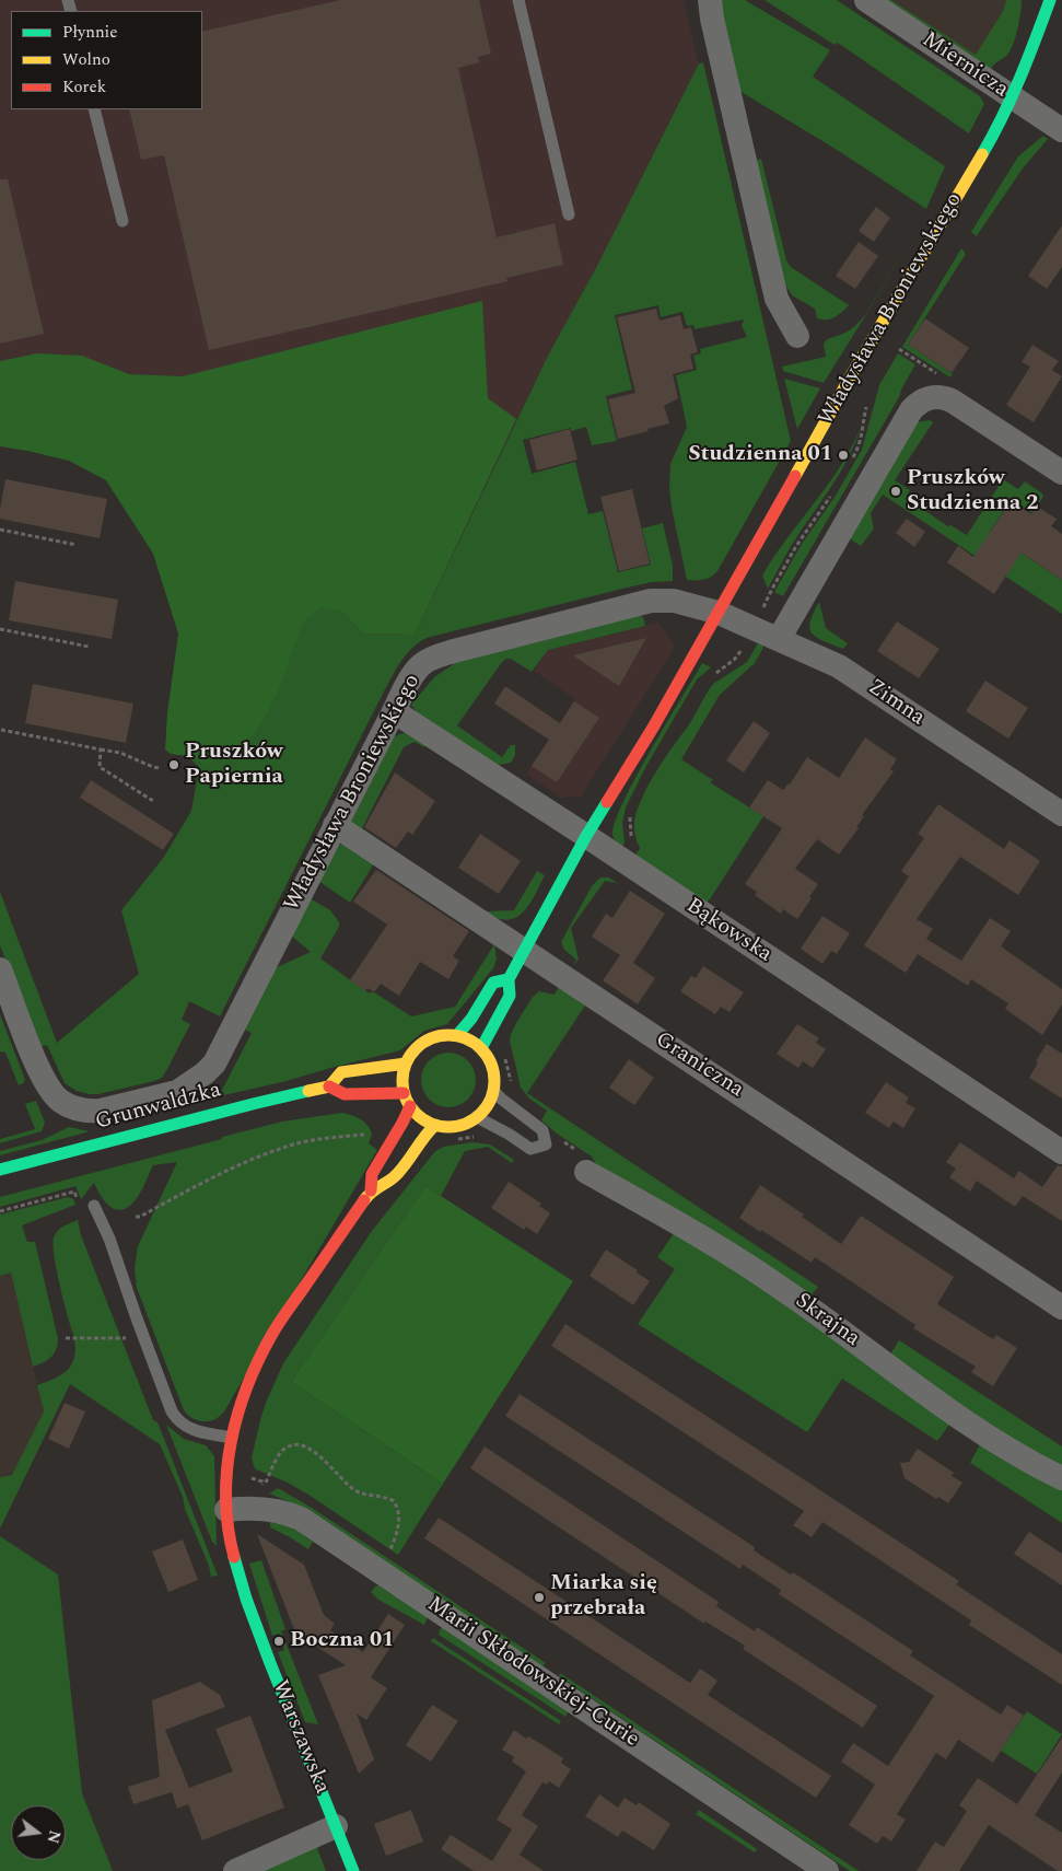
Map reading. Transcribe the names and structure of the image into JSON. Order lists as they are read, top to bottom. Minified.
{"streets":{"street":["Miernicza","Władysława Broniewskiego","Zimna","Bąkowska","Graniczna","Grunwaldzka","Skrajna","Marii Skłodowskiej-Curie","Warszawska"]},"crossings":[["Miernicza","Władysława Broniewskiego"],["Władysława Broniewskiego","Zimna"],["Władysława Broniewskiego","Bąkowska"],["Władysława Broniewskiego","Graniczna"],["Władysława Broniewskiego","Grunwaldzka"],["Marii Skłodowskiej-Curie","Warszawska"]],"places":["Studzienna 01","Pruszków Studzienna 2","Pruszków Papiernia","Miarka się przebrała","Boczna 01"],"legend":["Płynnie","Wolno","Korek"],"north":"right"}
